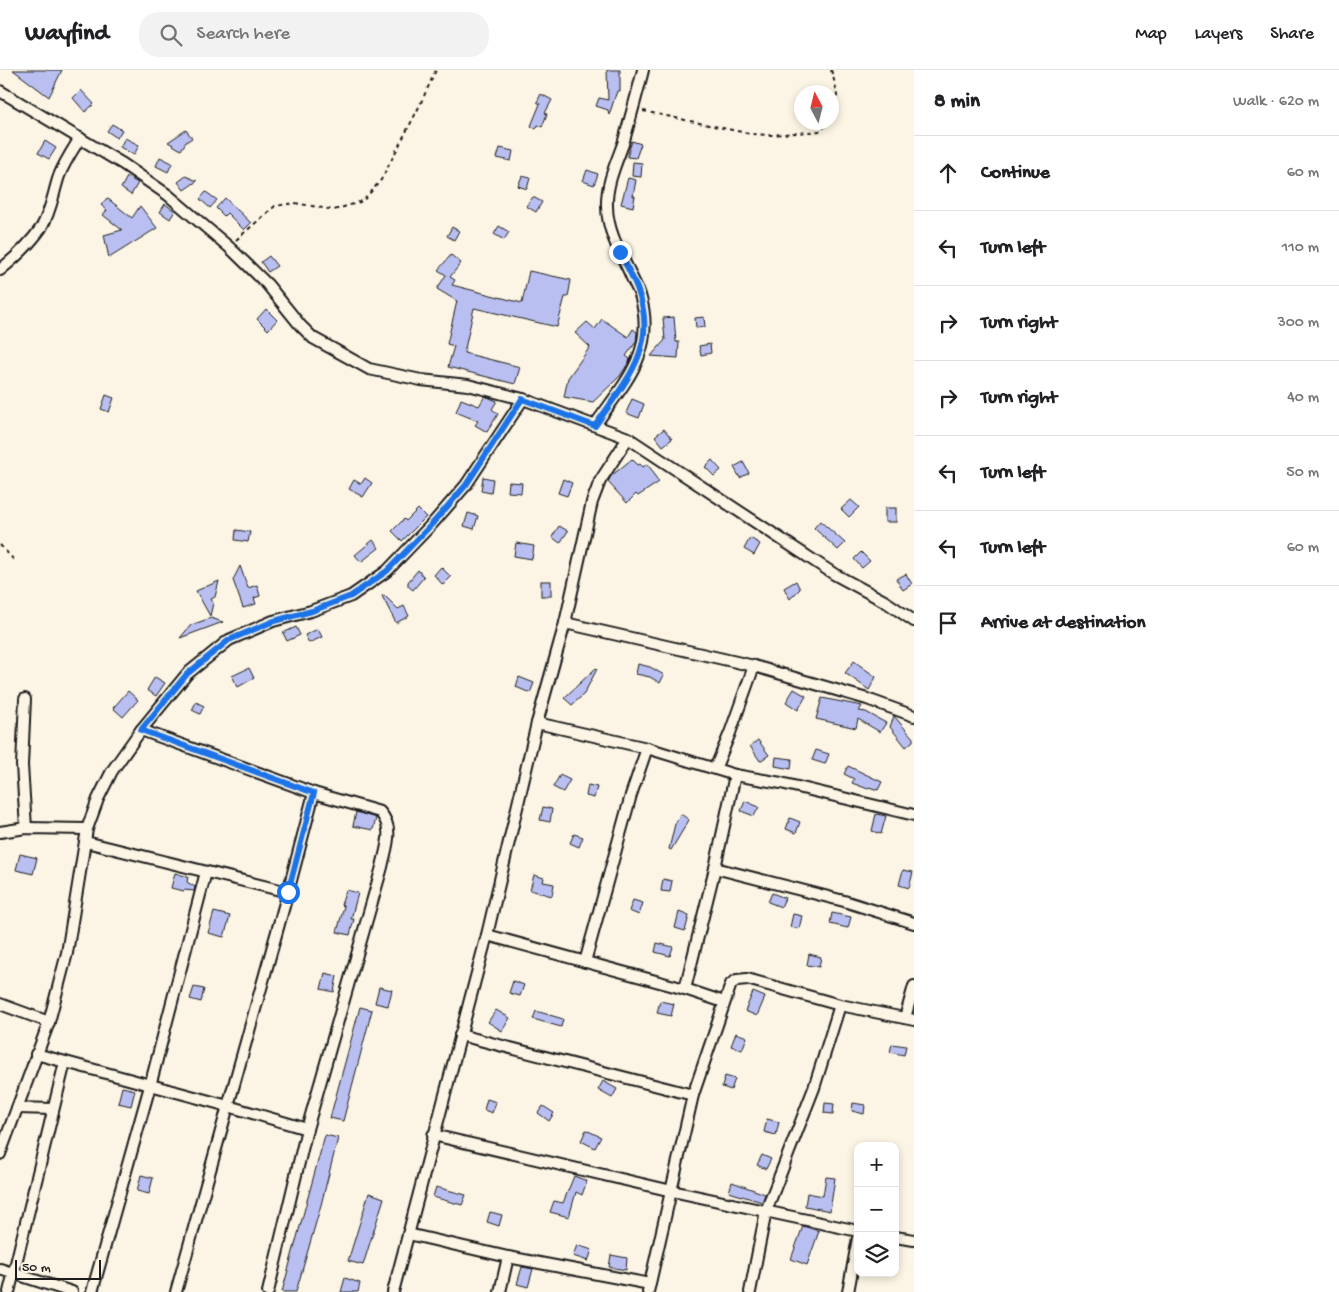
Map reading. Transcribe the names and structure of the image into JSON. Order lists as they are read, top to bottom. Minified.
{"scale_bar":"50 m","north":"top","page":{"header":"Wayfind","search":"Search here","nav":["Map","Layers","Share"],"heading":["8 min","Walk · 620 m"],"list":[["Continue","60 m"],["Turn left","110 m"],["Turn right","300 m"],["Turn right","40 m"],["Turn left","50 m"],["Turn left","60 m"],"Arrive at destination"],"map_buttons":["+","−"],"scale":"50 m"}}
